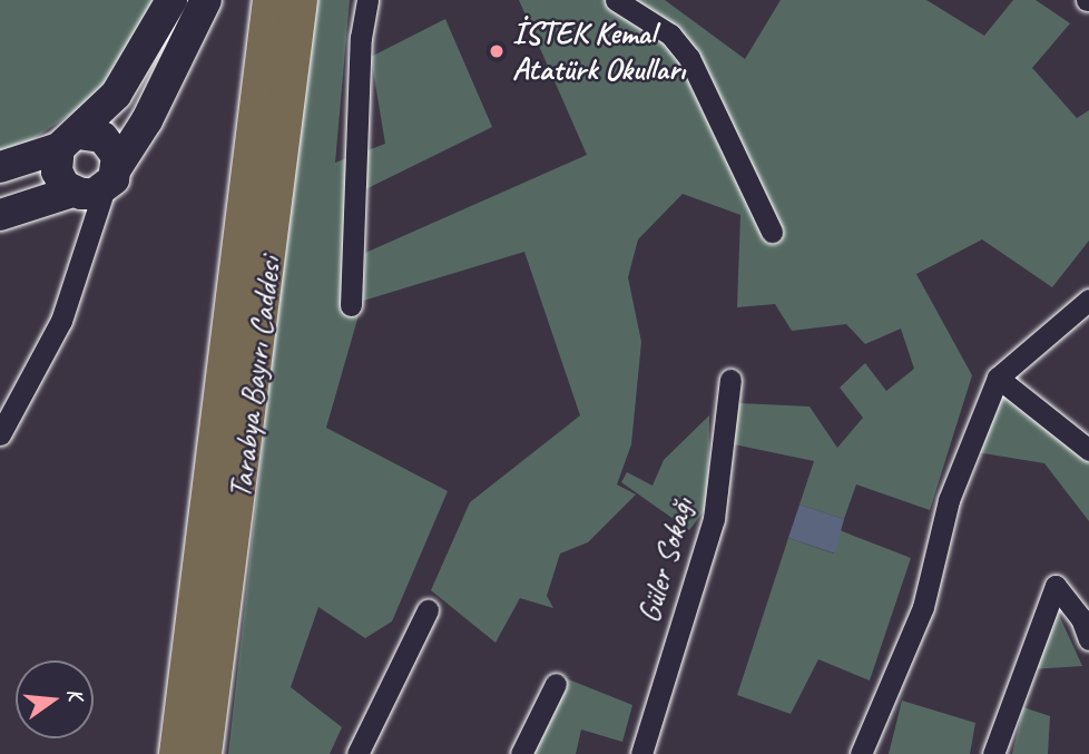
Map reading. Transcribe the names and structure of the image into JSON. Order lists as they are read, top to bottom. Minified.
{"streets":{"main road":["Tarabya Bayırı Caddesi"],"street":["Güler Sokağı"]},"places":["İSTEK Kemal Atatürk Okulları"],"north":"right"}
